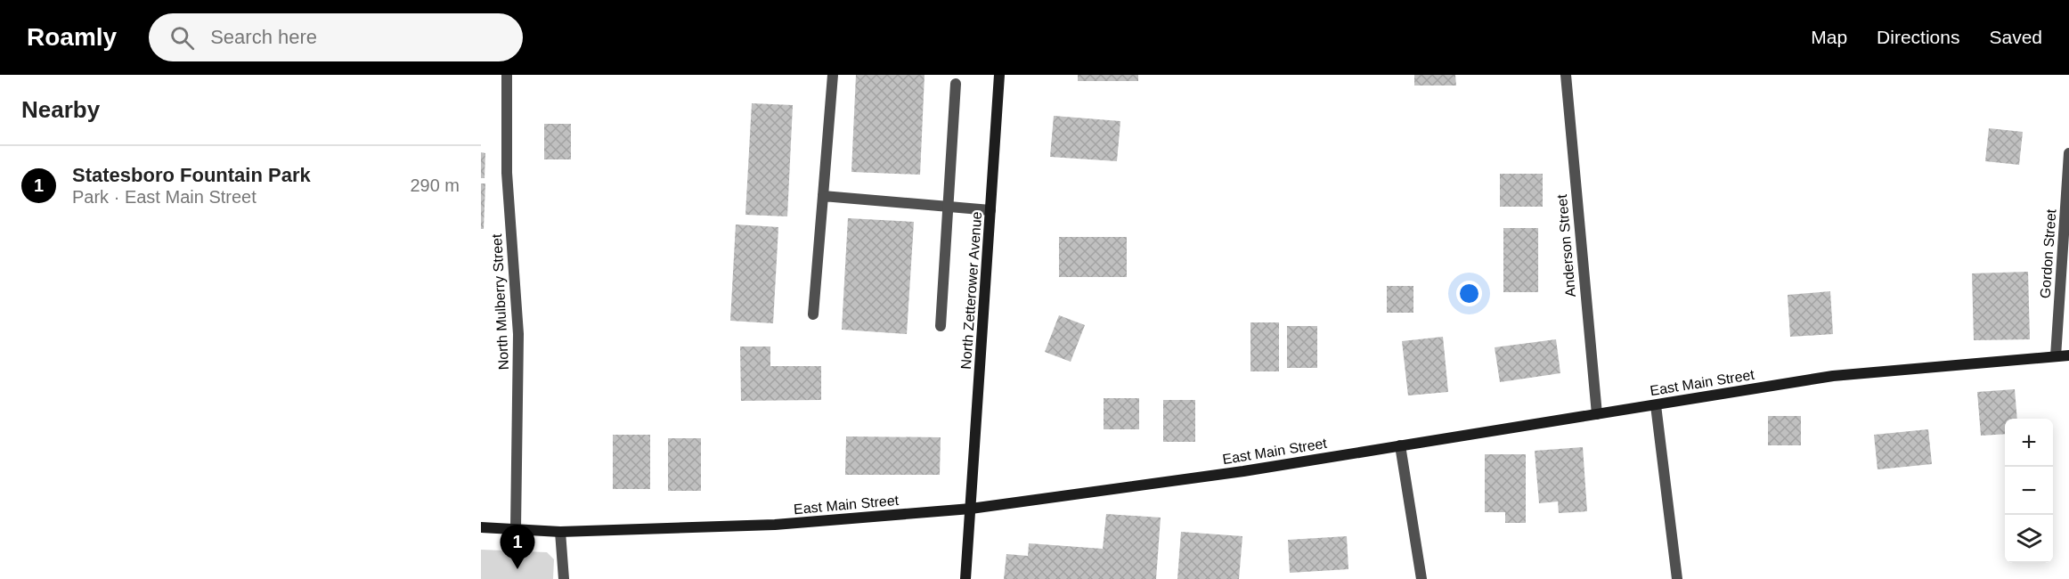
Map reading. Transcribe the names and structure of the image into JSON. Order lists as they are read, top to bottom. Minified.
{"streets":{"main road":["North Zetterower Avenue","East Main Street"],"street":["Anderson Street","Gordon Street","North Mulberry Street"]},"crossings":[["Anderson Street","East Main Street"],["Gordon Street","East Main Street"],["North Zetterower Avenue","East Main Street"],["North Mulberry Street","East Main Street"]],"page":{"header":"Roamly","search":"Search here","nav":["Map","Directions","Saved"],"heading":"Nearby","list":[{"mark":"1","name":"Statesboro Fountain Park","note":"Park · East Main Street","value":"290 m"}],"map_buttons":["+","−"],"pins":"1"}}
